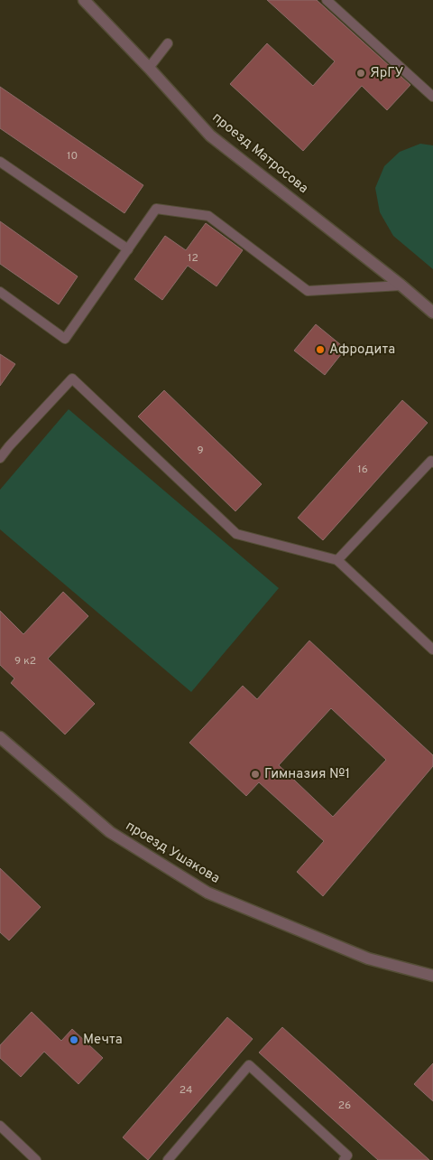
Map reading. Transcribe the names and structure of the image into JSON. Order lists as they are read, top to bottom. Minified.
{"streets":{"street":["проезд Матросова","проезд Ушакова"]},"places":["ЯрГУ","Афродита","Гимназия №1","Мечта"],"house_numbers":["10","12","9","16","9 к2","24","26"]}
